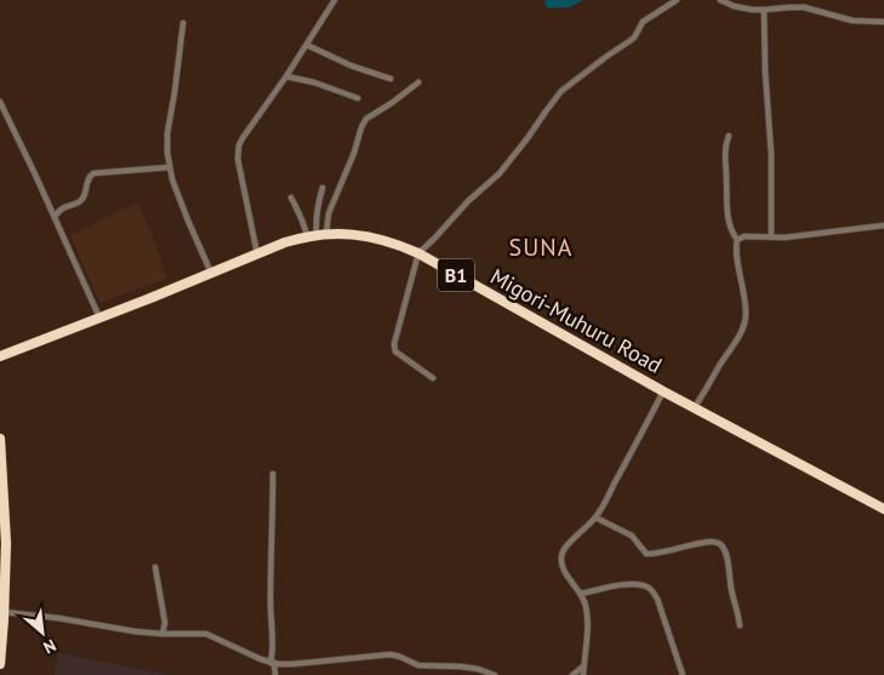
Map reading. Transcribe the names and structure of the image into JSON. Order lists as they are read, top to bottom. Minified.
{"streets":{"highway":["B1","Migori-Muhuru Road"]},"districts":["SUNA"],"north":"bottom right"}
